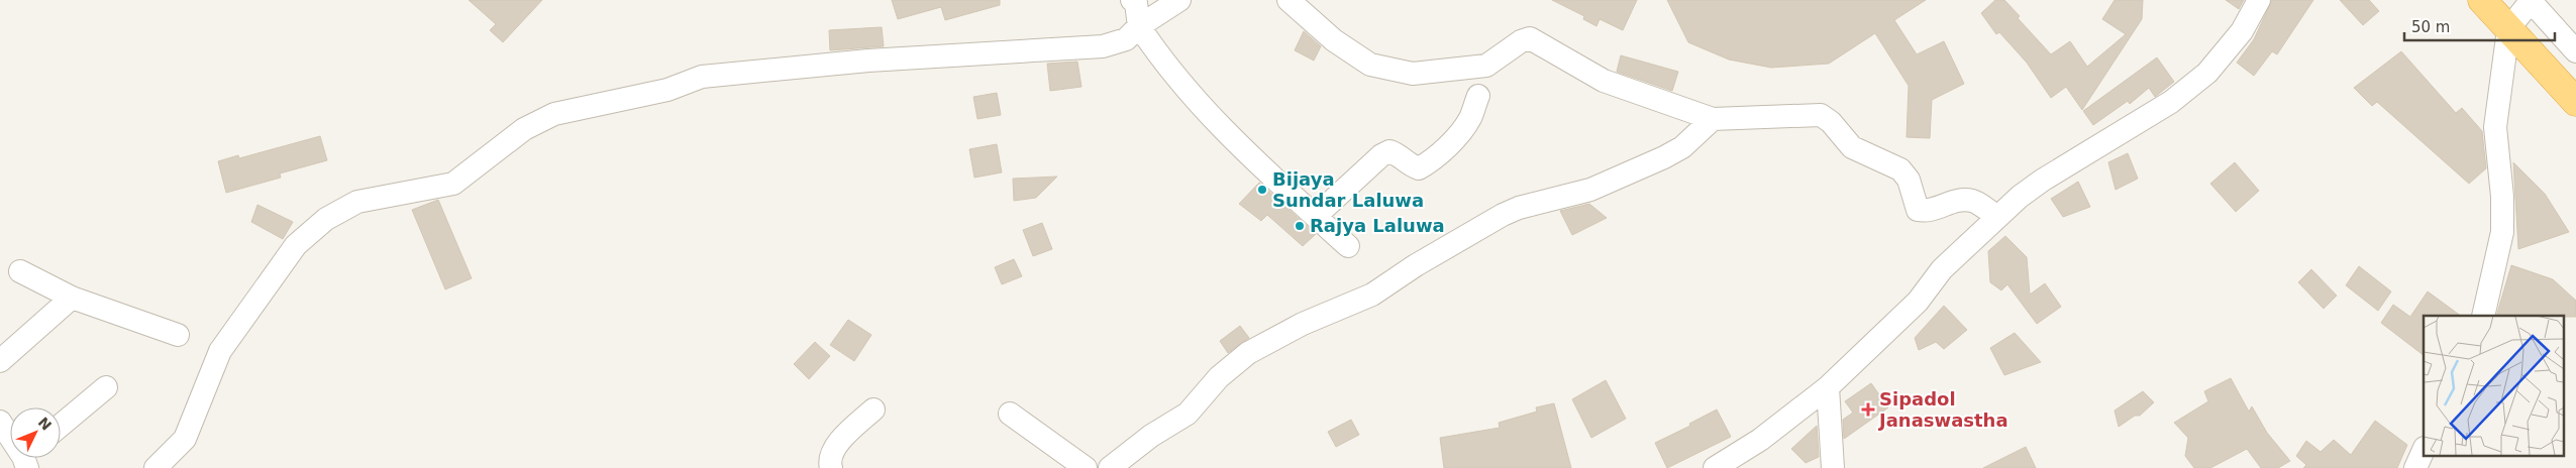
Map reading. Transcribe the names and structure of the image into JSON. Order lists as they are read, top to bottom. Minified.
{"places":{"other":["Bijaya Sundar Laluwa","Rajya Laluwa"],"health":["Sipadol Janaswastha"]},"scale_bar":"50 m","north":"top right"}
